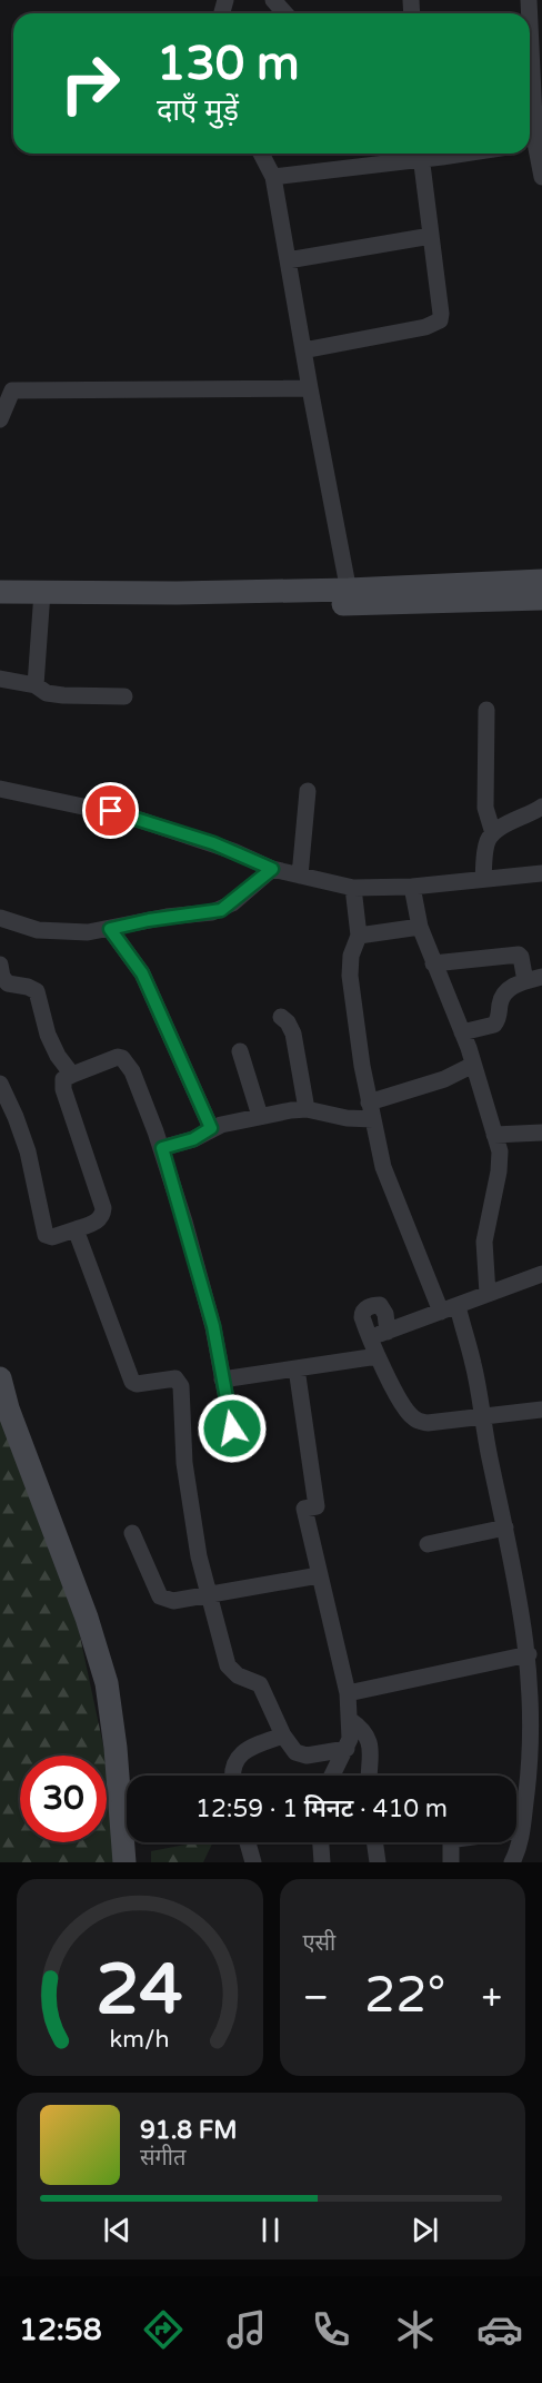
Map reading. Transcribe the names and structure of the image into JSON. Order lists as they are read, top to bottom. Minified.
{"page":{"turn":["130 m","दाएँ मुड़ें"],"limit":"30","trip":"12:59 · 1 मिनट · 410 m","tile":"एसी","heat":["−","22°","+"],"song":["91.8 FM","संगीत"],"tabs":"12:58","gauge":["24","km/h"]}}
